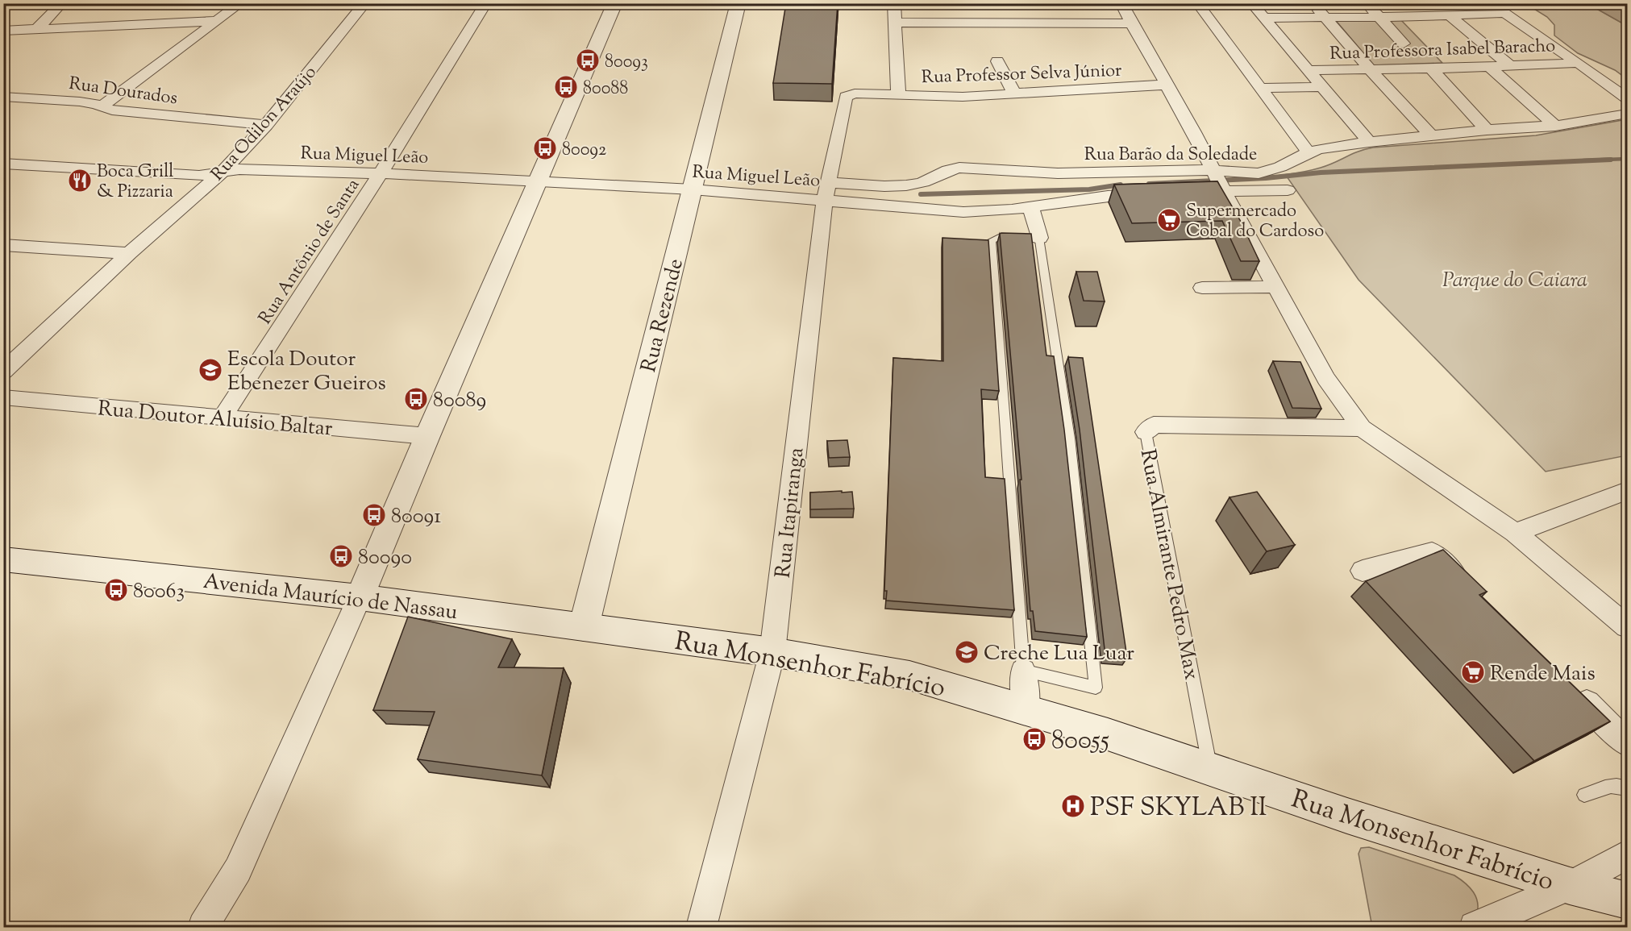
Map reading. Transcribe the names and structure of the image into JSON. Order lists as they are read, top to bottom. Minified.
{"streets":{"street":["Rua Professora Isabel Baracho","Rua Professor Selva Júnior","Rua Dourados","Rua Odilon Araújo","Rua Barão da Soledade","Rua Miguel Leão","Rua Antônio de Santa","Rua Rezende","Rua Doutor Aluísio Baltar","Rua Itapiranga","Rua Almirante Pedro Max","Avenida Maurício de Nassau","Rua Monsenhor Fabrício"]},"crossings":[["Rua Professor Selva Júnior","Rua Itapiranga"],["Rua Dourados","Rua Odilon Araújo"],["Rua Odilon Araújo","Rua Miguel Leão"],["Rua Barão da Soledade","Rua Miguel Leão"],["Rua Barão da Soledade","Rua Itapiranga"],["Rua Miguel Leão","Rua Antônio de Santa"],["Rua Miguel Leão","Rua Rezende"],["Rua Miguel Leão","Rua Itapiranga"],["Rua Antônio de Santa","Rua Doutor Aluísio Baltar"],["Rua Rezende","Avenida Maurício de Nassau"],["Rua Itapiranga","Rua Monsenhor Fabrício"],["Rua Almirante Pedro Max","Rua Monsenhor Fabrício"],["Avenida Maurício de Nassau","Rua Monsenhor Fabrício"]],"parks":["Parque do Caiara"],"places":{"bus stop":["80093","80088","80092","80089","80091","80090","80063","80055"],"restaurant":["Boca Grill & Pizzaria"],"supermarket":["Supermercado Cobal do Cardoso","Rende Mais"],"school or university":["Escola Doutor Ebenezer Gueiros","Creche Lua Luar"],"hospital":["PSF SKYLAB II"]}}
